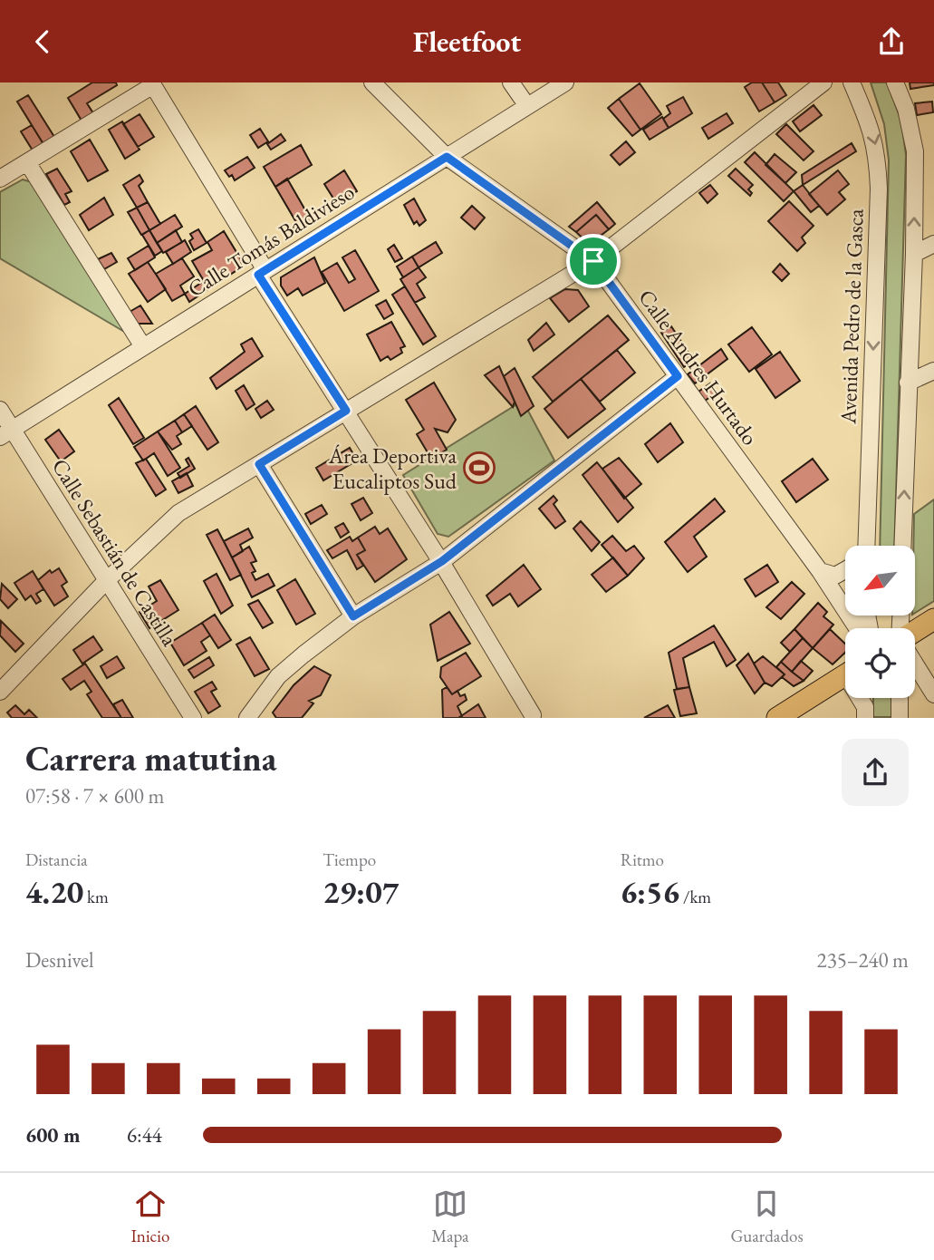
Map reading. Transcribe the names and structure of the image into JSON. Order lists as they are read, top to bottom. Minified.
{"streets":{"street":["Calle Tomás Baldivieso","Avenida Pedro de la Gasca","Calle Andres Hurtado","Calle Sebastián de Castilla"]},"crossings":[["Calle Tomás Baldivieso","Calle Andres Hurtado"],["Calle Tomás Baldivieso","Calle Sebastián de Castilla"]],"places":{"sports":["Área Deportiva Eucaliptos Sud"]},"north":"bottom left","page":{"header":"Fleetfoot","heading":["Carrera matutina","07:58 · 7 × 600 m"],"stats":[["Distancia","4.20 km"],["Tiempo","29:07"],["Ritmo","6:56 /km"]],"chart":["Desnivel","235–240 m"],"list":[{"name":"600 m","note":"6:44"}],"tabs":["Inicio","Mapa","Guardados"]}}
